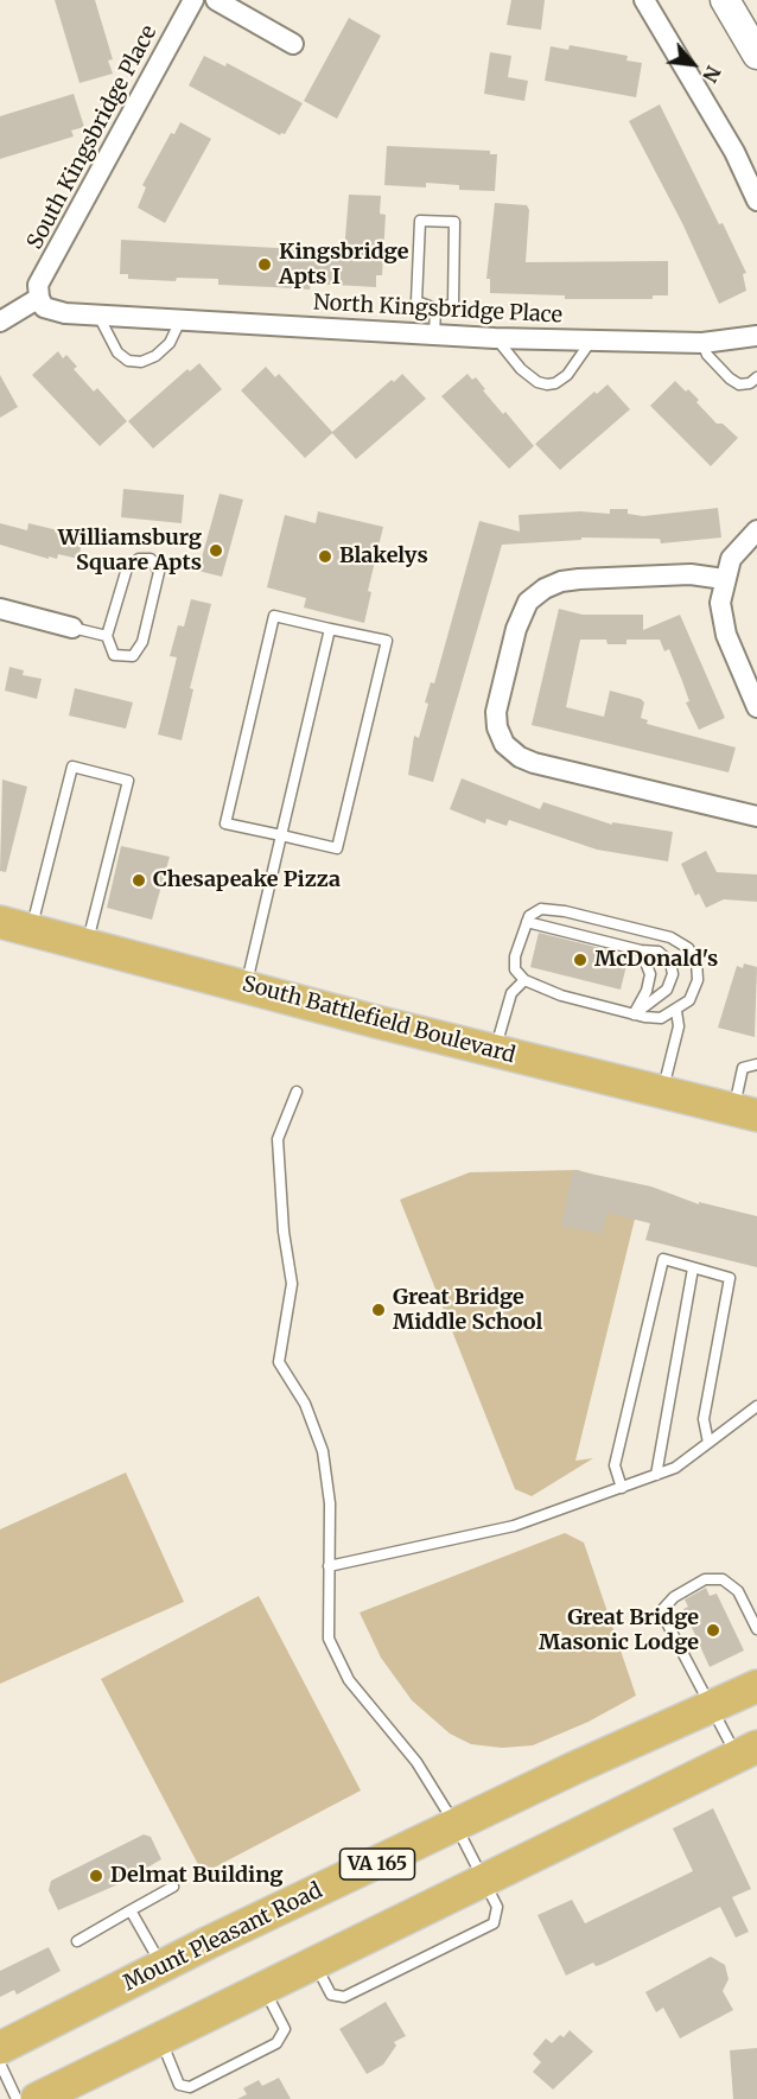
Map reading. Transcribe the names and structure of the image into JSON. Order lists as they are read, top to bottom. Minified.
{"streets":{"main road":["South Battlefield Boulevard","VA 165","Mount Pleasant Road"],"street":["South Kingsbridge Place","North Kingsbridge Place"]},"crossings":[["South Kingsbridge Place","North Kingsbridge Place"]],"places":["Kingsbridge Apts I","Williamsburg Square Apts","Blakelys","Chesapeake Pizza","McDonald's","Great Bridge Middle School","Great Bridge Masonic Lodge","Delmat Building"],"north":"bottom right"}
